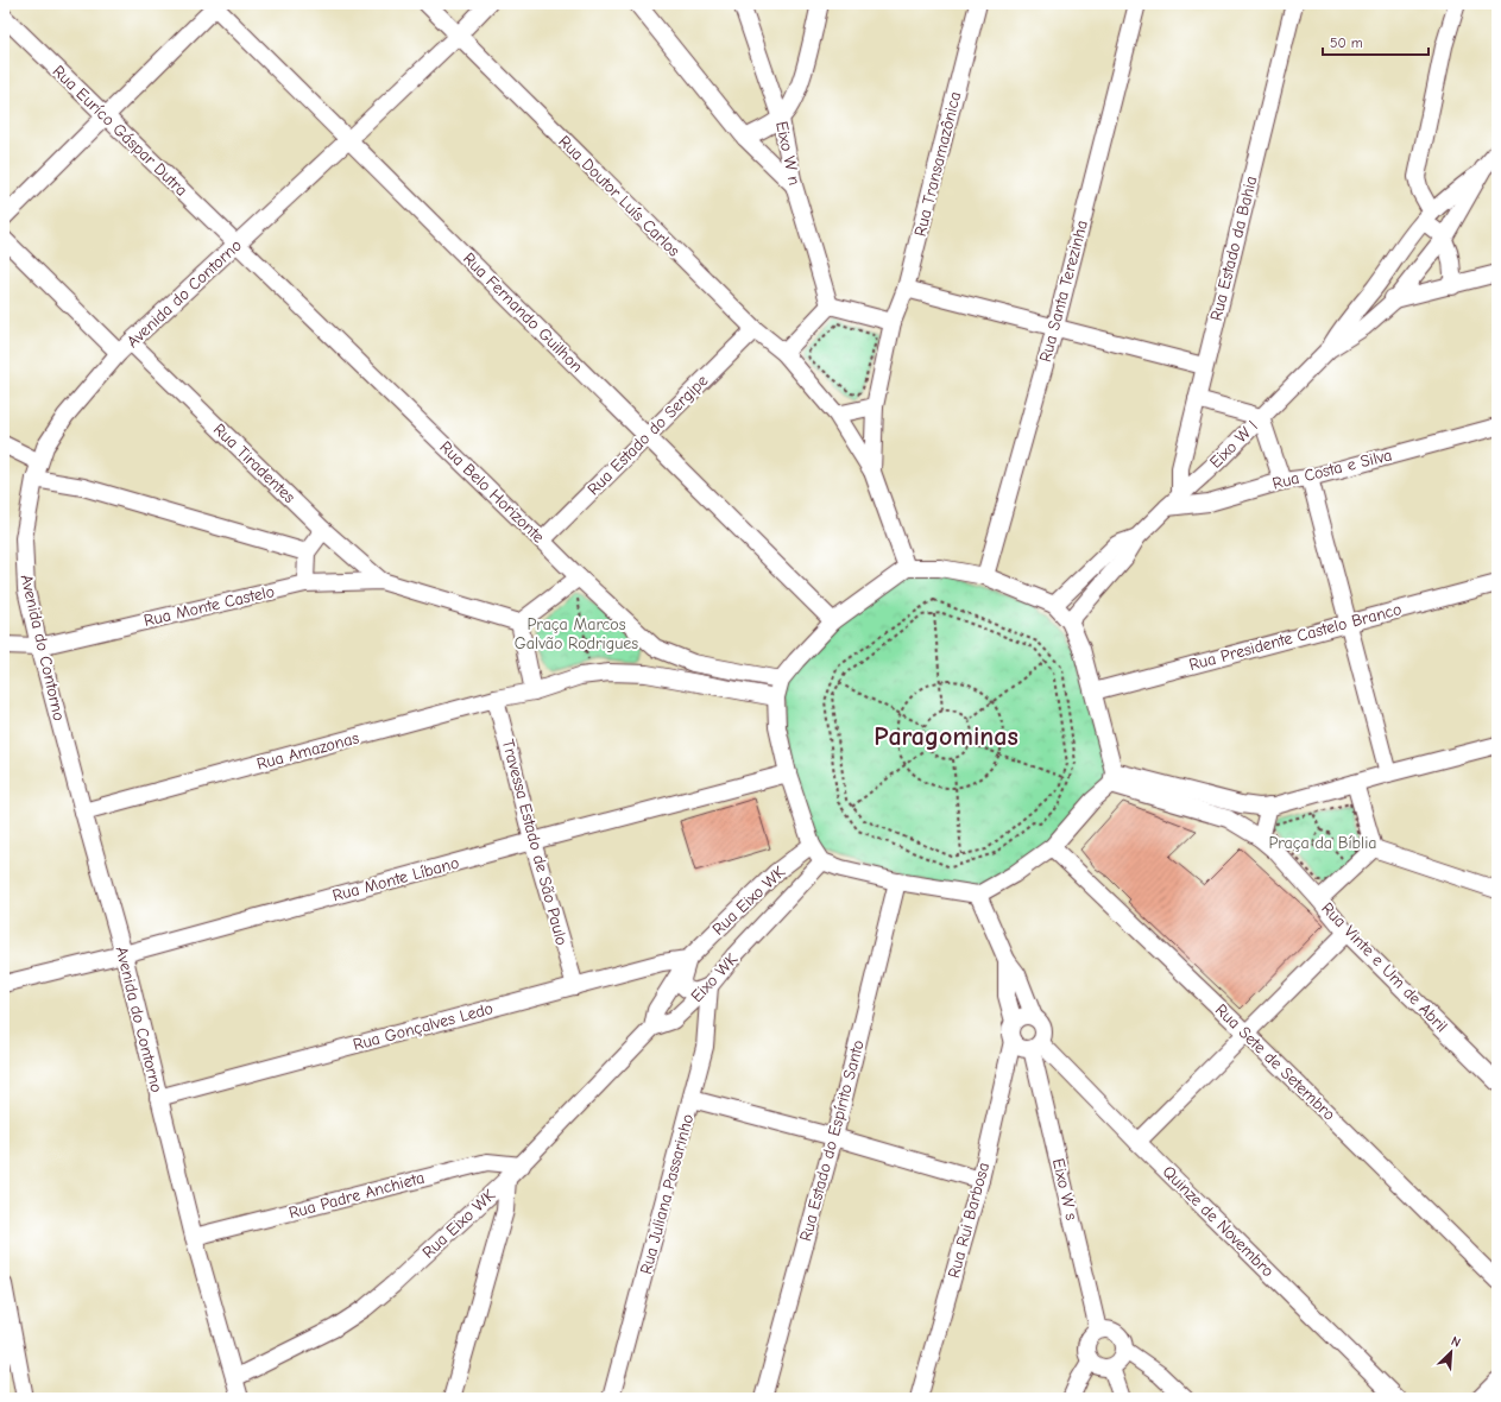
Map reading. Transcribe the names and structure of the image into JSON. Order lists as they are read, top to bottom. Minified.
{"streets":{"street":["Rua Euríco Gáspar Dutra","Eixo W n","Rua Transamazônica","Rua Doutor Luís Carlos","Rua Estado da Bahia","Rua Santa Terezinha","Avenida do Contorno","Rua Fernando Guilhon","Rua Estado do Sergipe","Eixo W l","Rua Tiradentes","Rua Costa e Silva","Rua Belo Horizonte","Rua Monte Castelo","Rua Presidente Castelo Branco","Rua Amazonas","Travessa Estado de São Paulo","Rua Monte Líbano","Rua Eixo WK","Rua Vinte e Um de Abril","Eixo WK","Rua Gonçalves Ledo","Rua Sete de Setembro","Rua Estado do Espírito Santo","Eixo W s","Rua Juliana Passarinho","Rua Padre Anchieta","Rua Rui Barbosa","Quinze de Novembro"]},"crossings":[["Rua Euríco Gáspar Dutra","Avenida do Contorno"],["Rua Euríco Gáspar Dutra","Rua Belo Horizonte"],["Rua Transamazônica","Rua Doutor Luís Carlos"],["Rua Doutor Luís Carlos","Avenida do Contorno"],["Rua Doutor Luís Carlos","Rua Estado do Sergipe"],["Rua Estado da Bahia","Eixo W l"],["Avenida do Contorno","Rua Fernando Guilhon"],["Avenida do Contorno","Rua Tiradentes"],["Avenida do Contorno","Rua Belo Horizonte"],["Avenida do Contorno","Rua Monte Castelo"],["Avenida do Contorno","Rua Amazonas"],["Avenida do Contorno","Rua Monte Líbano"],["Avenida do Contorno","Rua Eixo WK"],["Avenida do Contorno","Rua Gonçalves Ledo"],["Avenida do Contorno","Rua Padre Anchieta"],["Rua Fernando Guilhon","Rua Estado do Sergipe"],["Rua Estado do Sergipe","Rua Belo Horizonte"],["Eixo W l","Rua Costa e Silva"],["Rua Tiradentes","Rua Monte Castelo"],["Rua Amazonas","Travessa Estado de São Paulo"],["Travessa Estado de São Paulo","Rua Monte Líbano"],["Travessa Estado de São Paulo","Rua Gonçalves Ledo"],["Rua Eixo WK","Eixo WK"],["Rua Eixo WK","Rua Gonçalves Ledo"],["Rua Eixo WK","Rua Padre Anchieta"],["Eixo WK","Rua Gonçalves Ledo"],["Eixo WK","Rua Juliana Passarinho"],["Eixo W s","Rua Rui Barbosa"],["Eixo W s","Quinze de Novembro"],["Rua Rui Barbosa","Quinze de Novembro"]],"districts":["Paragominas"],"parks":["Praça Marcos Galvão Rodrigues","Praça da Bíblia"],"scale_bar":"50 m","north":"top right"}
